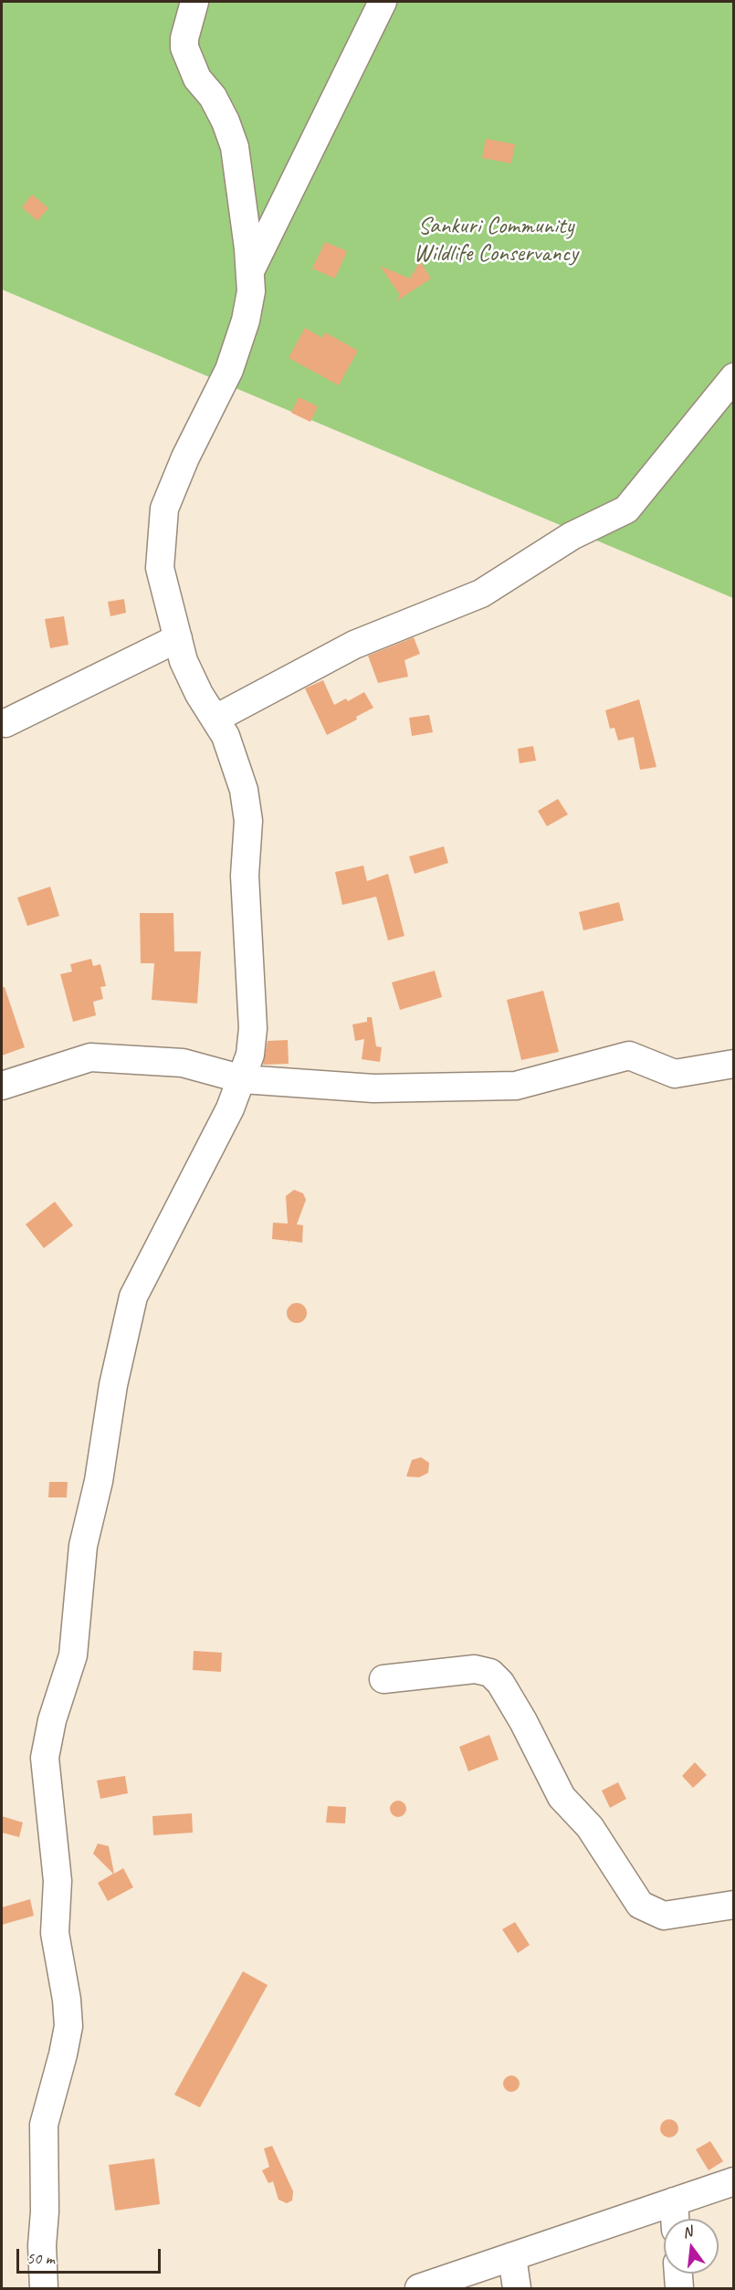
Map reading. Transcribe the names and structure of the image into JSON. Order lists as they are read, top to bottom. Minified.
{"parks":["Sankuri Community Wildlife Conservancy"],"scale_bar":"50 m","north":"top"}
